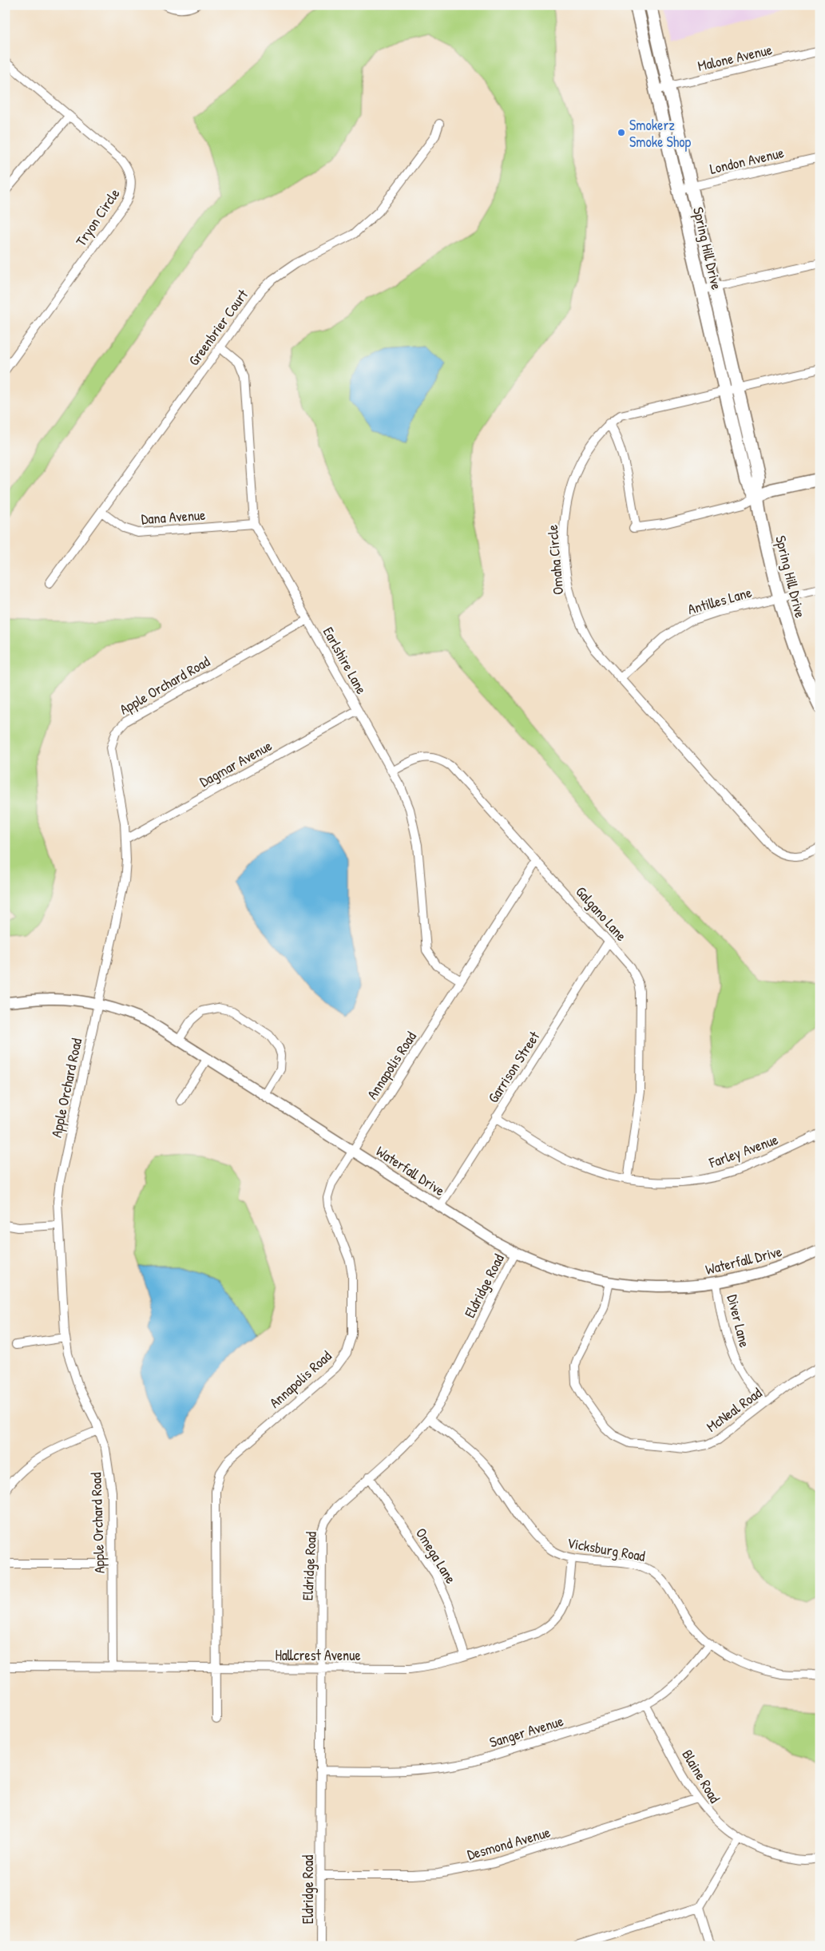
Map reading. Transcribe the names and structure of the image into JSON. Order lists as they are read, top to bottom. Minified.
{"streets":{"main road":["Spring Hill Drive"],"street":["Malone Avenue","London Avenue","Tryon Circle","Greenbrier Court","Dana Avenue","Omaha Circle","Antilles Lane","Earlshire Lane","Apple Orchard Road","Dagmar Avenue","Galgano Lane","Annapolis Road","Garrison Street","Farley Avenue","Waterfall Drive","Eldridge Road","Diver Lane","McNeal Road","Vicksburg Road","Omega Lane","Hallcrest Avenue","Sanger Avenue","Blaine Road","Desmond Avenue"]},"crossings":[["Malone Avenue","Spring Hill Drive"],["London Avenue","Spring Hill Drive"],["Spring Hill Drive","Omaha Circle"],["Spring Hill Drive","Antilles Lane"],["Greenbrier Court","Dana Avenue"],["Greenbrier Court","Earlshire Lane"],["Dana Avenue","Earlshire Lane"],["Omaha Circle","Antilles Lane"],["Earlshire Lane","Apple Orchard Road"],["Earlshire Lane","Dagmar Avenue"],["Earlshire Lane","Galgano Lane"],["Earlshire Lane","Annapolis Road"],["Apple Orchard Road","Dagmar Avenue"],["Apple Orchard Road","Waterfall Drive"],["Apple Orchard Road","Hallcrest Avenue"],["Galgano Lane","Annapolis Road"],["Galgano Lane","Garrison Street"],["Galgano Lane","Farley Avenue"],["Annapolis Road","Waterfall Drive"],["Annapolis Road","Hallcrest Avenue"],["Garrison Street","Farley Avenue"],["Garrison Street","Waterfall Drive"],["Waterfall Drive","Eldridge Road"],["Waterfall Drive","Diver Lane"],["Waterfall Drive","McNeal Road"],["Eldridge Road","Vicksburg Road"],["Eldridge Road","Omega Lane"],["Eldridge Road","Hallcrest Avenue"],["Eldridge Road","Sanger Avenue"],["Eldridge Road","Desmond Avenue"],["Diver Lane","McNeal Road"],["Vicksburg Road","Hallcrest Avenue"],["Vicksburg Road","Sanger Avenue"],["Omega Lane","Hallcrest Avenue"],["Sanger Avenue","Blaine Road"],["Blaine Road","Desmond Avenue"]],"places":["Smokerz Smoke Shop"]}
